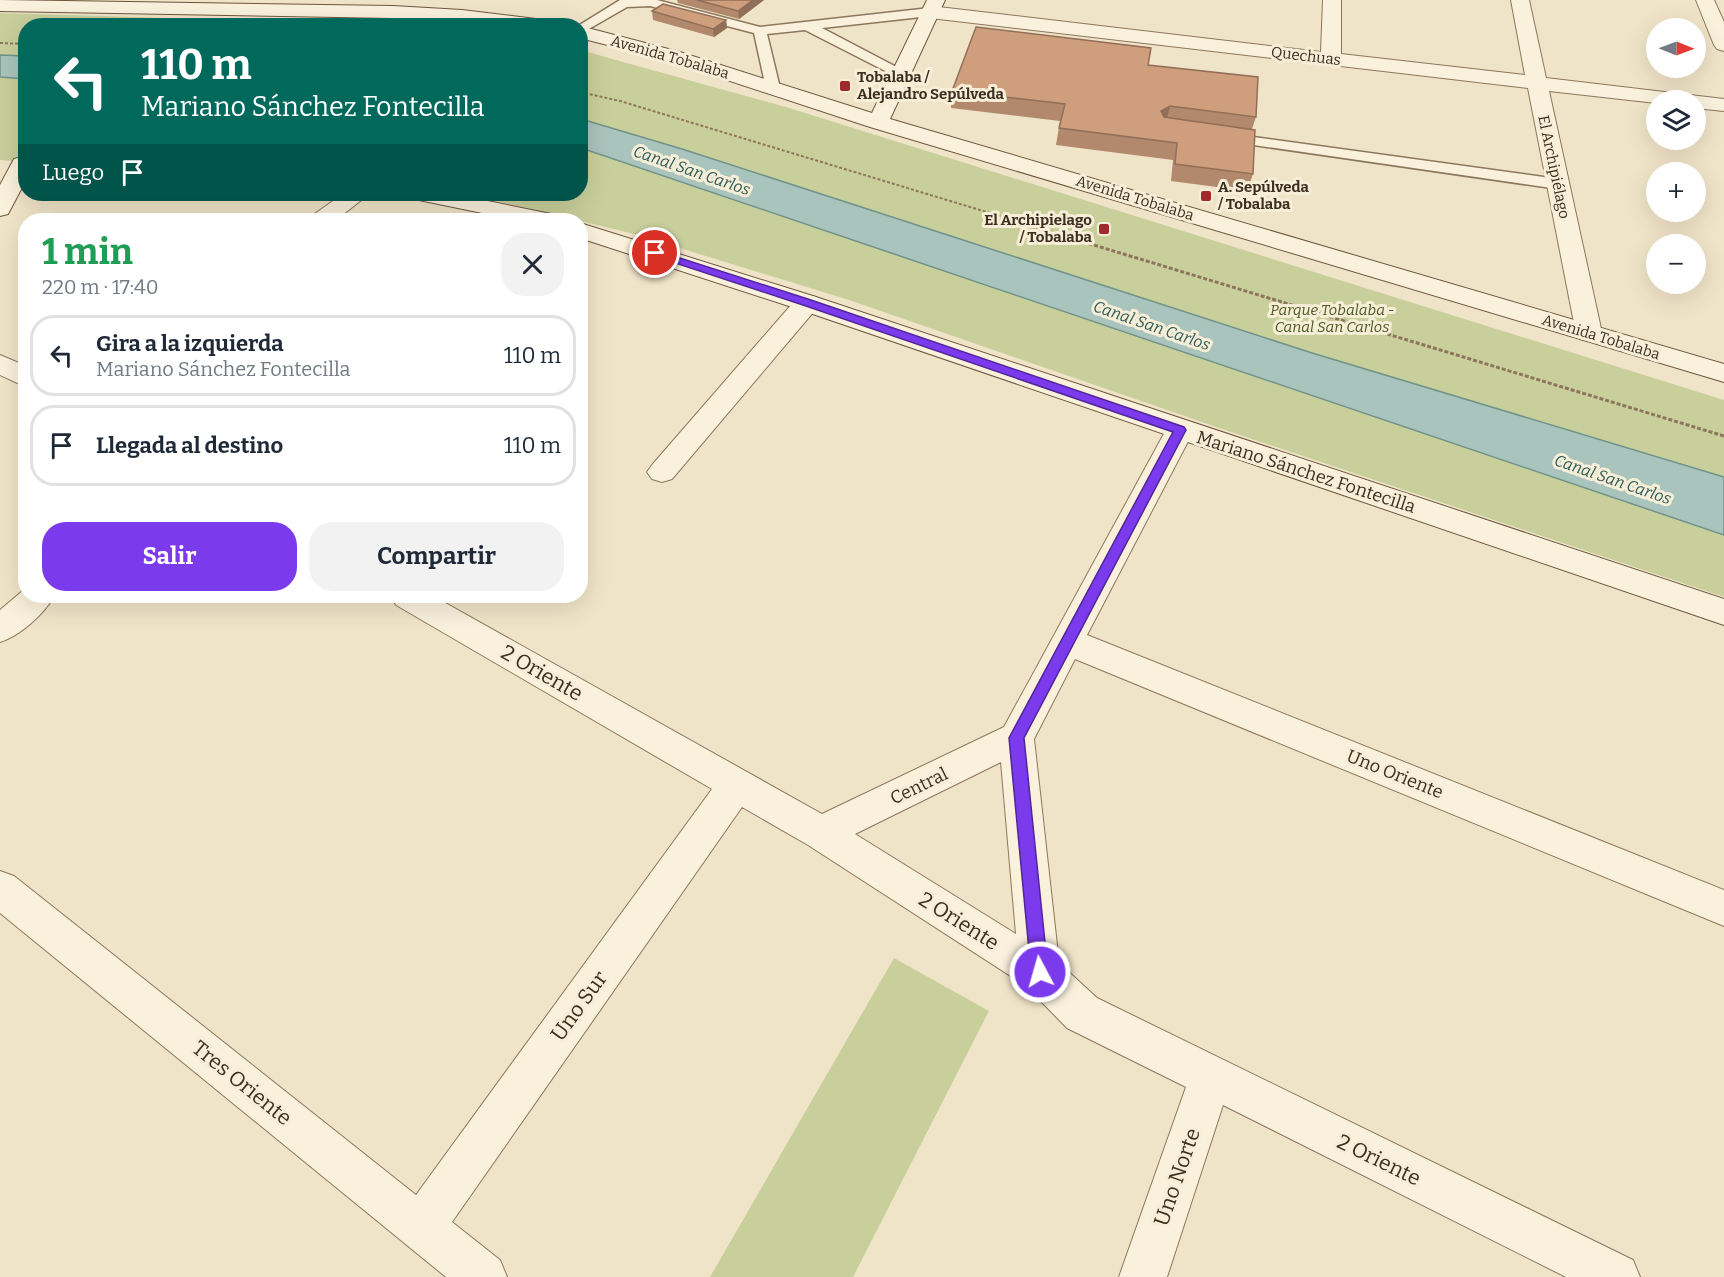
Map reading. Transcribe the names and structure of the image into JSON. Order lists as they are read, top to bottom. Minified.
{"streets":{"street":["Quechuas","Avenida Tobalaba","El Archipiélago","Mariano Sánchez Fontecilla","2 Oriente","Uno Oriente","Central","Uno Sur","Tres Oriente","Uno Norte"]},"crossings":[["Quechuas","El Archipiélago"],["Avenida Tobalaba","El Archipiélago"],["2 Oriente","Central"],["2 Oriente","Uno Sur"],["2 Oriente","Uno Norte"],["Uno Sur","Tres Oriente"]],"water":["Canal San Carlos"],"parks":["Parque Tobalaba - Canal San Carlos"],"places":{"transit":["Tobalaba / Alejandro Sepúlveda","A. Sepúlveda / Tobalaba","El Archipielago / Tobalaba"]},"north":"right","page":{"map_buttons":["+","−"],"turn":["110 m","Mariano Sánchez Fontecilla"],"then":"Luego","heading":["1 min","220 m · 17:40"],"list":[{"name":"Gira a la izquierda","note":"Mariano Sánchez Fontecilla","value":"110 m"},{"name":"Llegada al destino","value":"110 m"}],"buttons":["Salir","Compartir"]}}
